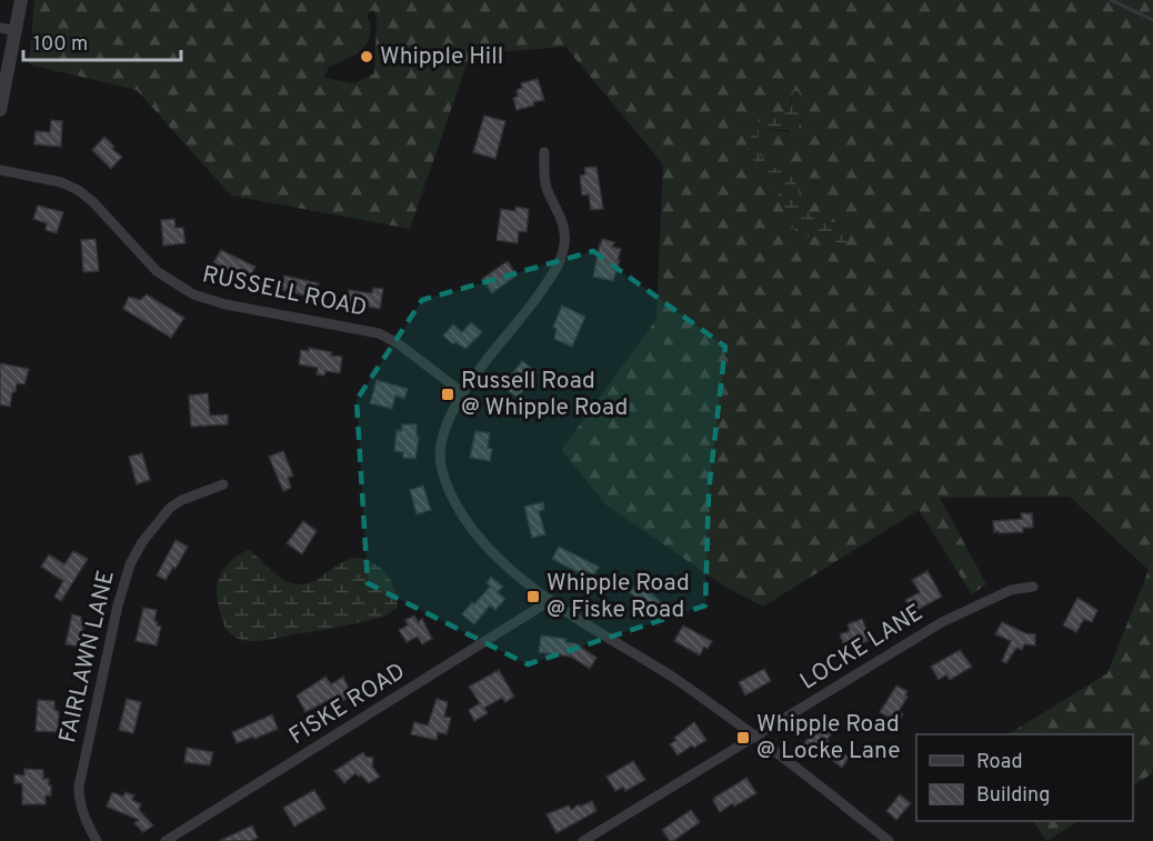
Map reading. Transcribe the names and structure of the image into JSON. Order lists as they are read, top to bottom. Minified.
{"streets":{"street":["RUSSELL ROAD","LOCKE LANE","FAIRLAWN LANE","FISKE ROAD"]},"places":{"other":["Whipple Hill"],"transit":["Russell Road @ Whipple Road","Whipple Road @ Fiske Road","Whipple Road @ Locke Lane"]},"legend":["Road","Building"],"scale_bar":"100 m"}
